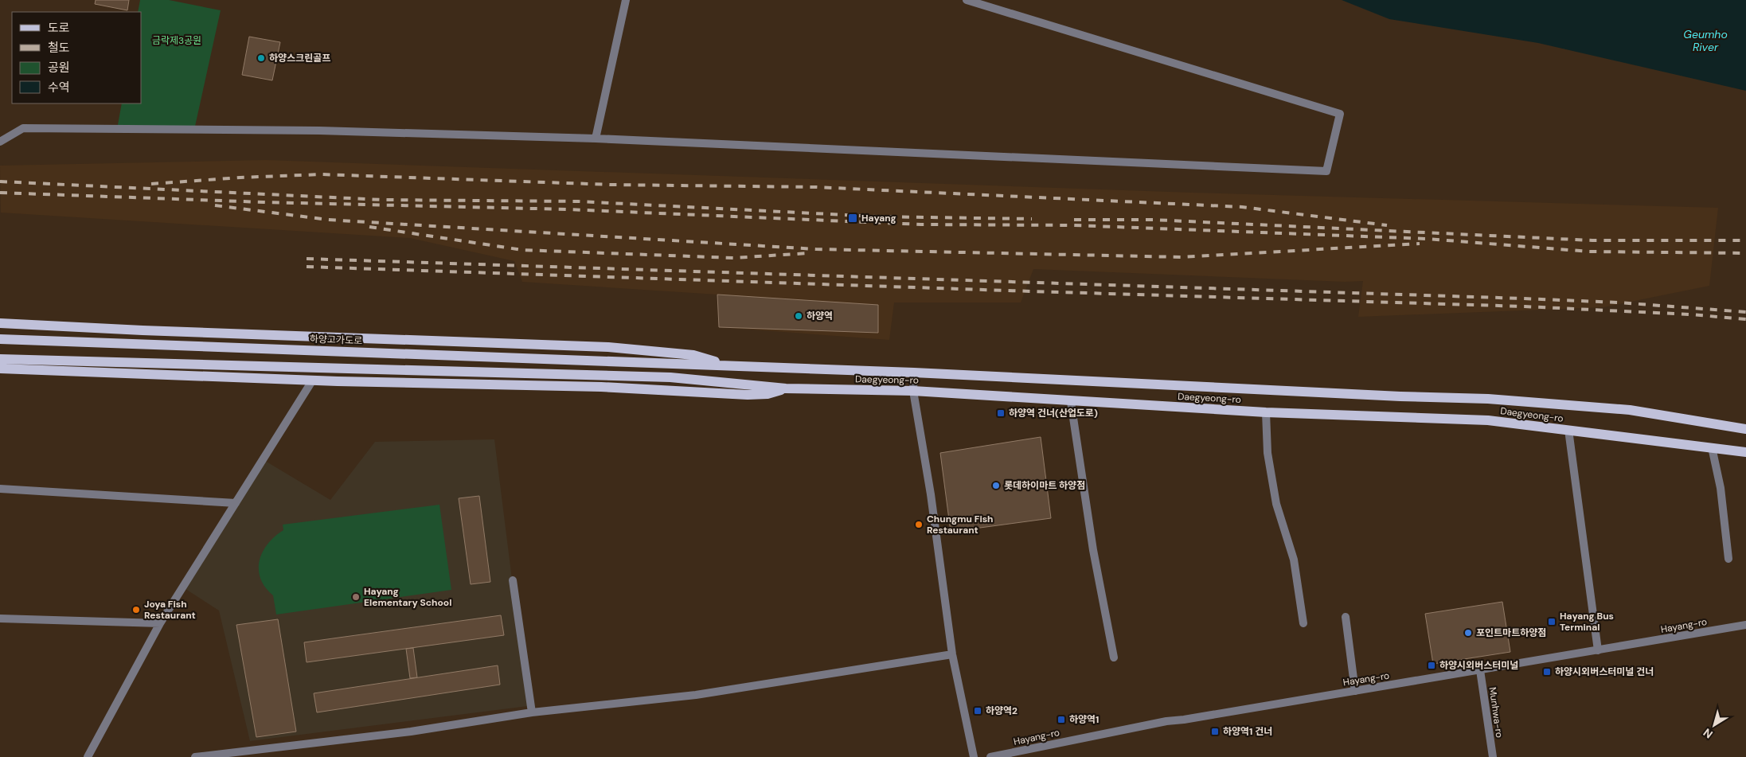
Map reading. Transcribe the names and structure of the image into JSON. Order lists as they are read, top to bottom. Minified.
{"streets":{"main road":["하양고가도로","Daegyeong-ro"],"street":["Hayang-ro","Munhwa-ro"]},"crossings":[["하양고가도로","Daegyeong-ro"],["Hayang-ro","Munhwa-ro"]],"water":["Geumho River"],"parks":["금락제3공원"],"places":{"other":["하양스크린골프","하양역","롯데하이마트 하양점","Chungmu Fish Restaurant","Hayang Elementary School","Joya Fish Restaurant","포인트마트하양점"],"transit":["Hayang","하양역 건너(산업도로)","Hayang Bus Terminal","하양시외버스터미널","하양시외버스터미널 건너","하양역2","하양역1","하양역1 건너"]},"legend":["도로","철도","공원","수역"],"north":"bottom left"}
